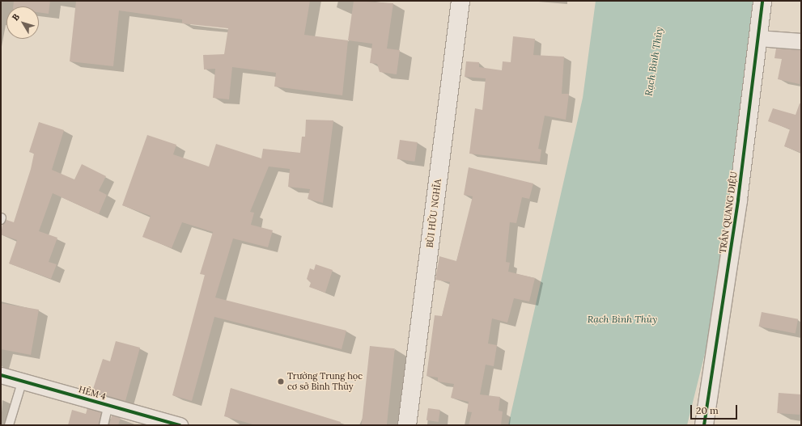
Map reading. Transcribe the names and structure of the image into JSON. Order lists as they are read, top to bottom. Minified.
{"streets":{"street":["TRẦN QUANG DIỆU","BÙI HỮU NGHĨA","HẺM 4"]},"water":["Rạch Bình Thủy"],"places":["Trường Trung học cơ sở Bình Thủy"],"scale_bar":"20 m","north":"top left"}
